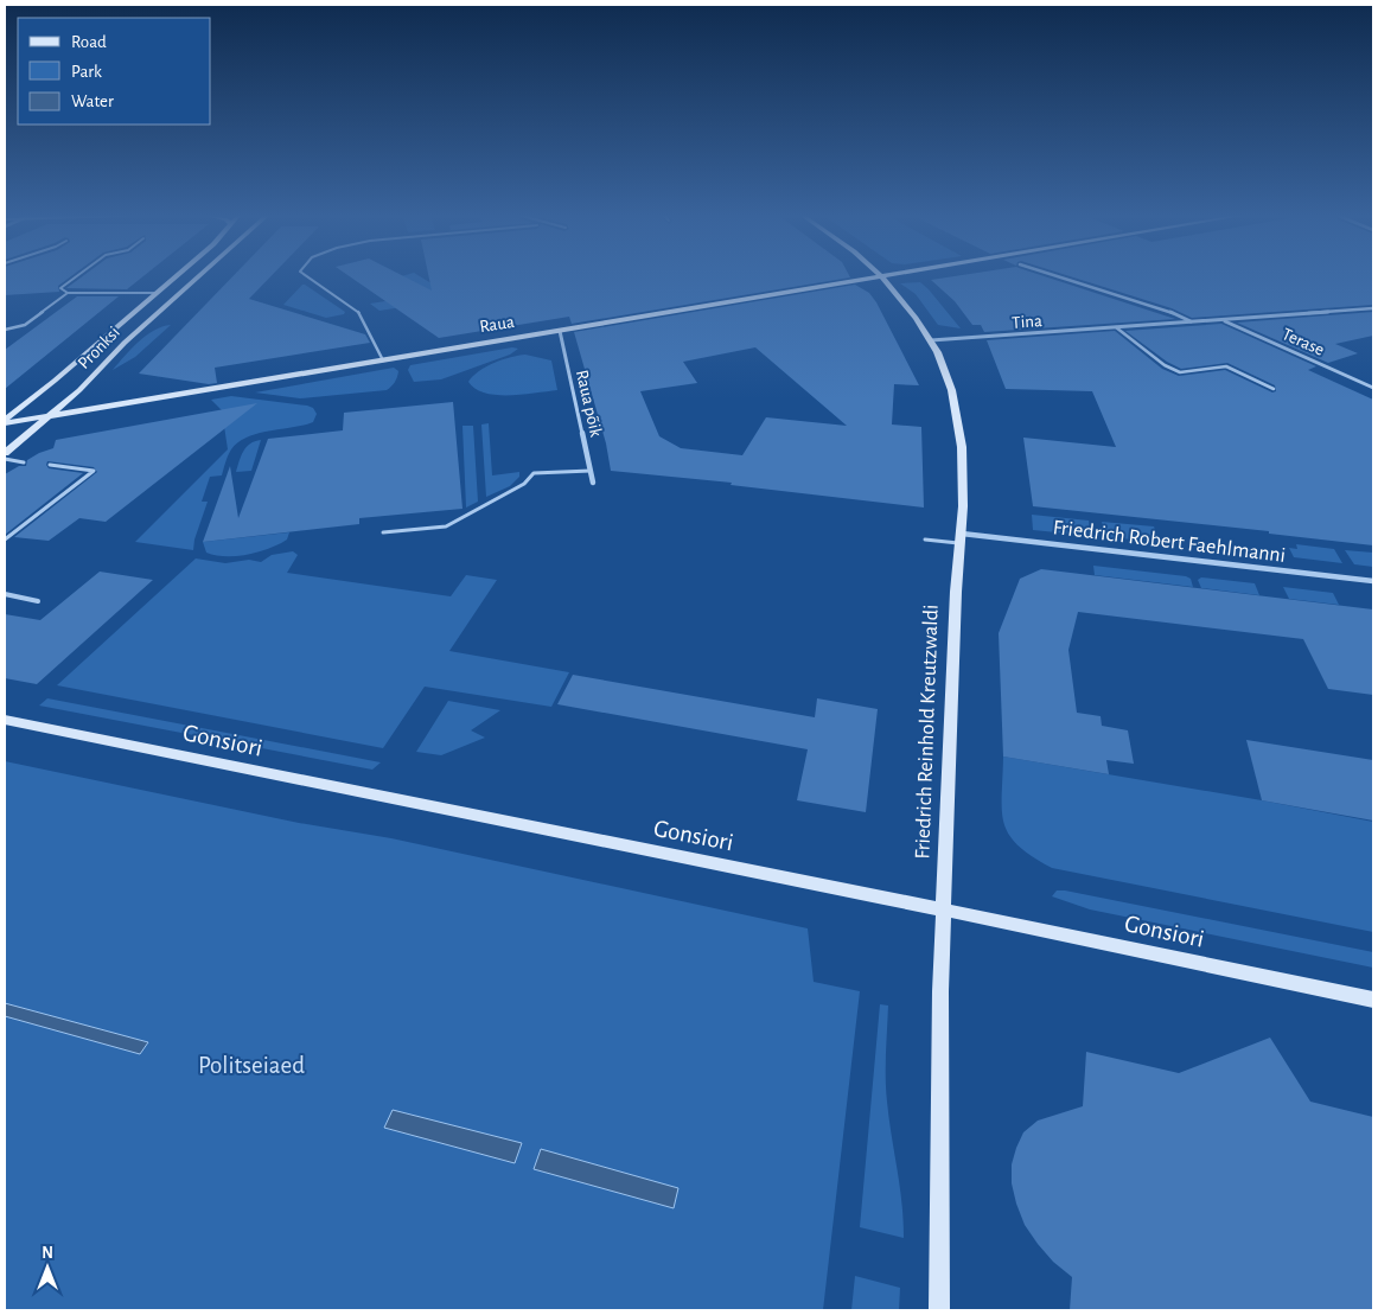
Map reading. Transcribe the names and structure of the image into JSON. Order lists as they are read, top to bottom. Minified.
{"streets":{"street":["Tina","Raua","Terase","Pronksi","Raua põik","Friedrich Robert Faehlmanni","Friedrich Reinhold Kreutzwaldi","Gonsiori"]},"crossings":[["Tina","Terase"],["Tina","Friedrich Reinhold Kreutzwaldi"],["Raua","Pronksi"],["Raua","Raua põik"],["Friedrich Robert Faehlmanni","Friedrich Reinhold Kreutzwaldi"],["Friedrich Reinhold Kreutzwaldi","Gonsiori"]],"parks":["Politseiaed"],"legend":["Road","Park","Water"],"north":"top"}
